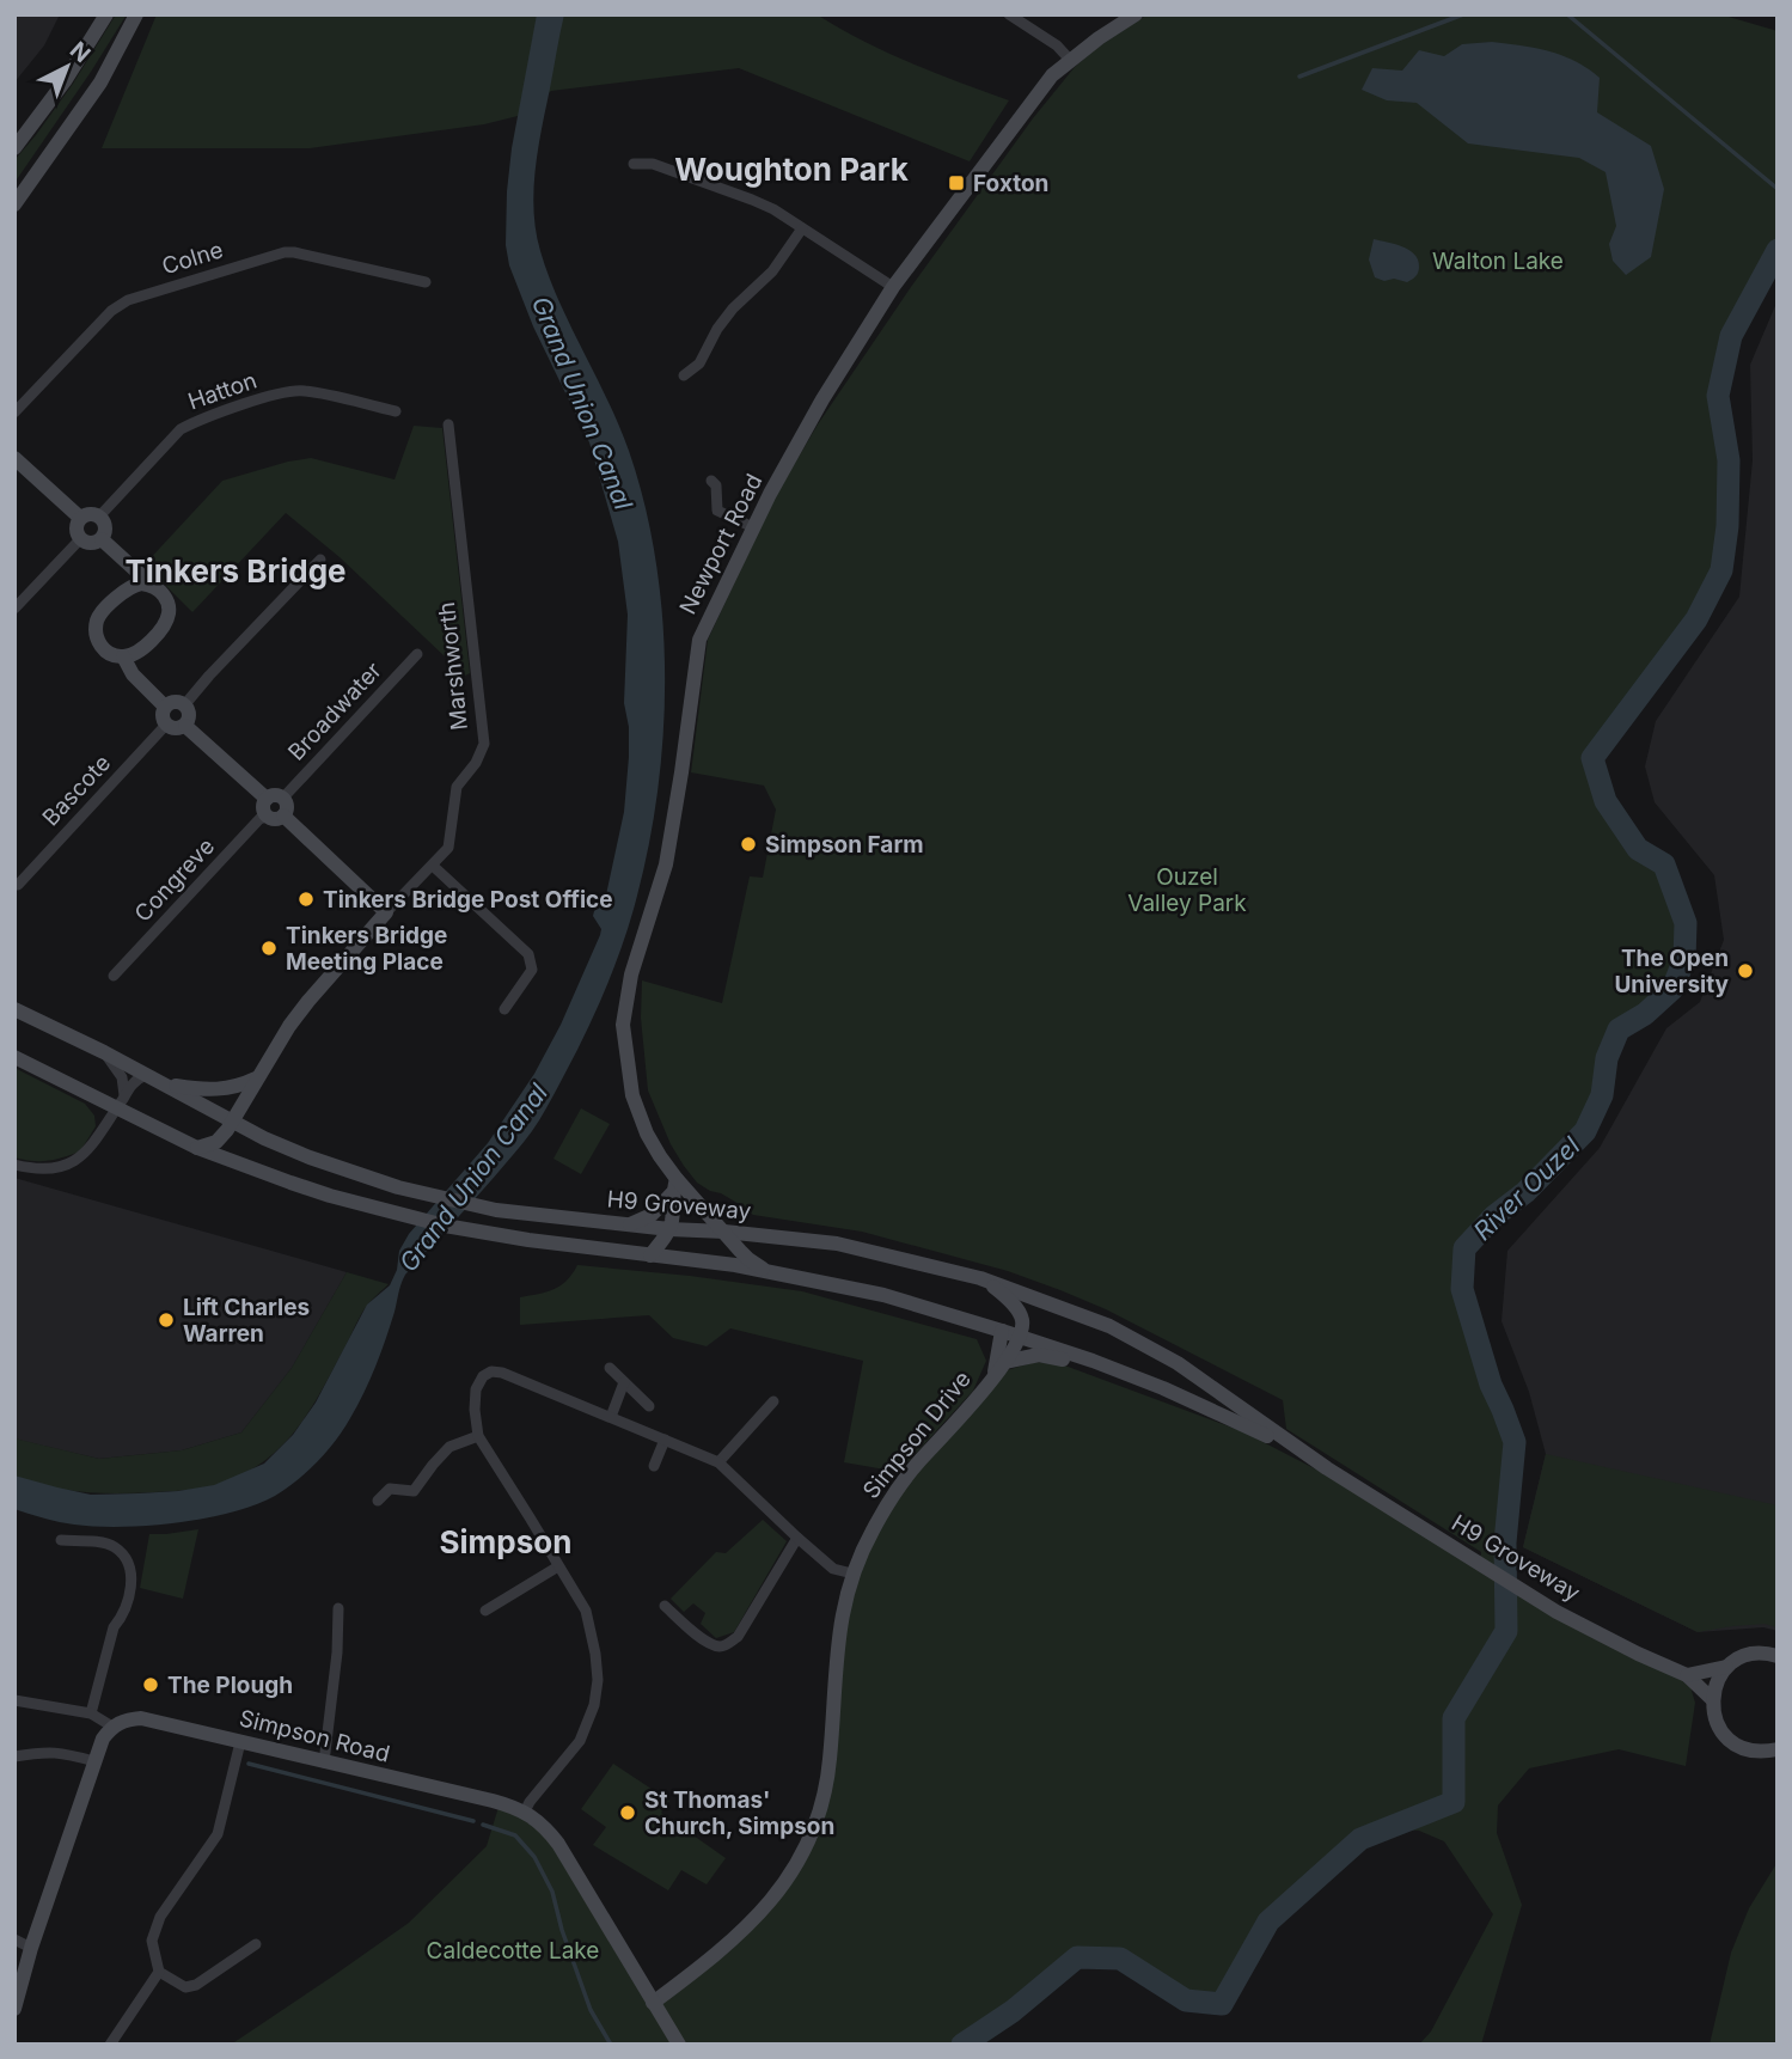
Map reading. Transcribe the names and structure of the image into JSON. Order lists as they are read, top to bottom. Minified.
{"streets":{"street":["Colne","Hatton","Newport Road","Marshworth","Broadwater","Bascote","Congreve","H9 Groveway","Simpson Drive","Simpson Road"]},"crossings":[["Newport Road","H9 Groveway"],["Marshworth","H9 Groveway"],["Broadwater","Congreve"],["H9 Groveway","Simpson Drive"],["Simpson Drive","Simpson Road"]],"districts":["Woughton Park","Tinkers Bridge","Simpson"],"water":["Grand Union Canal","River Ouzel"],"parks":["Walton Lake","Ouzel Valley Park","Caldecotte Lake"],"places":{"transit":["Foxton"],"other":["Simpson Farm","Tinkers Bridge Post Office","Tinkers Bridge Meeting Place","The Open University","Lift Charles Warren","The Plough","St Thomas' Church, Simpson"]},"north":"top right"}
